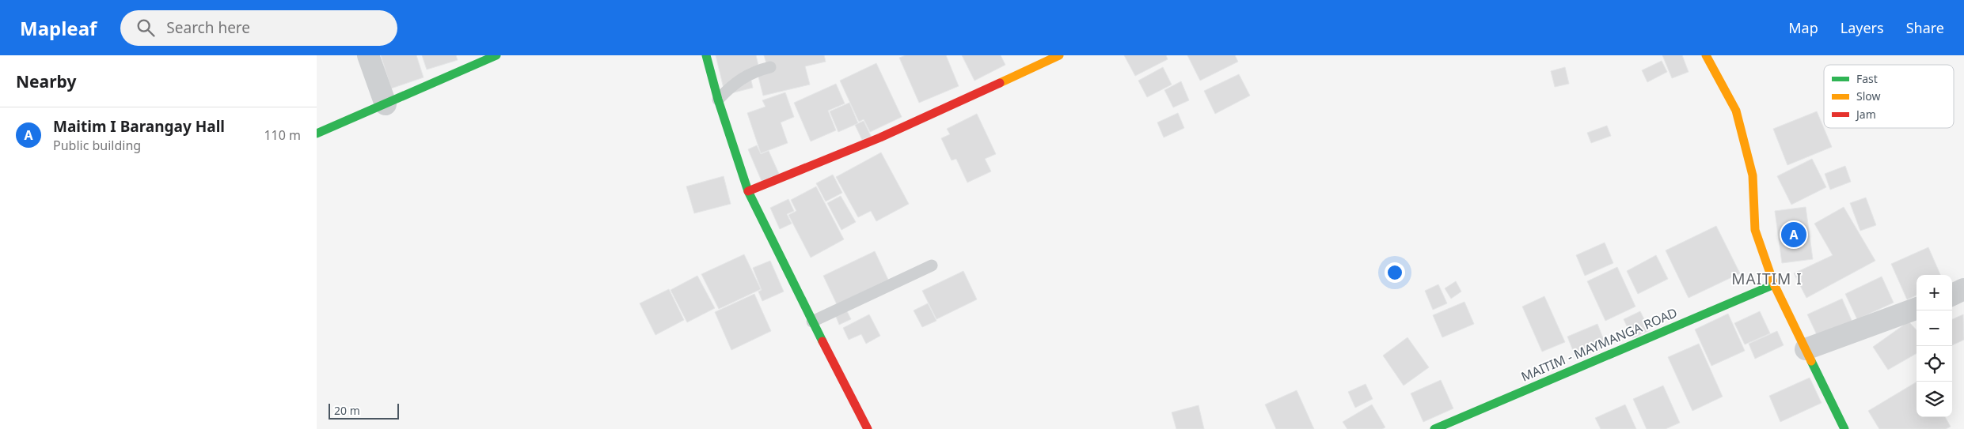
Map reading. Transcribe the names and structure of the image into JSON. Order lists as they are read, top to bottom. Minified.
{"streets":{"street":["MAITIM - MAYMANGA ROAD"]},"districts":["MAITIM I"],"legend":["Fast","Slow","Jam"],"scale_bar":"20 m","page":{"header":"Mapleaf","search":"Search here","nav":["Map","Layers","Share"],"heading":"Nearby","list":[{"mark":"A","name":"Maitim I Barangay Hall","note":"Public building","value":"110 m"}],"pins":"A","map_buttons":["+","−"],"scale":"20 m"}}
